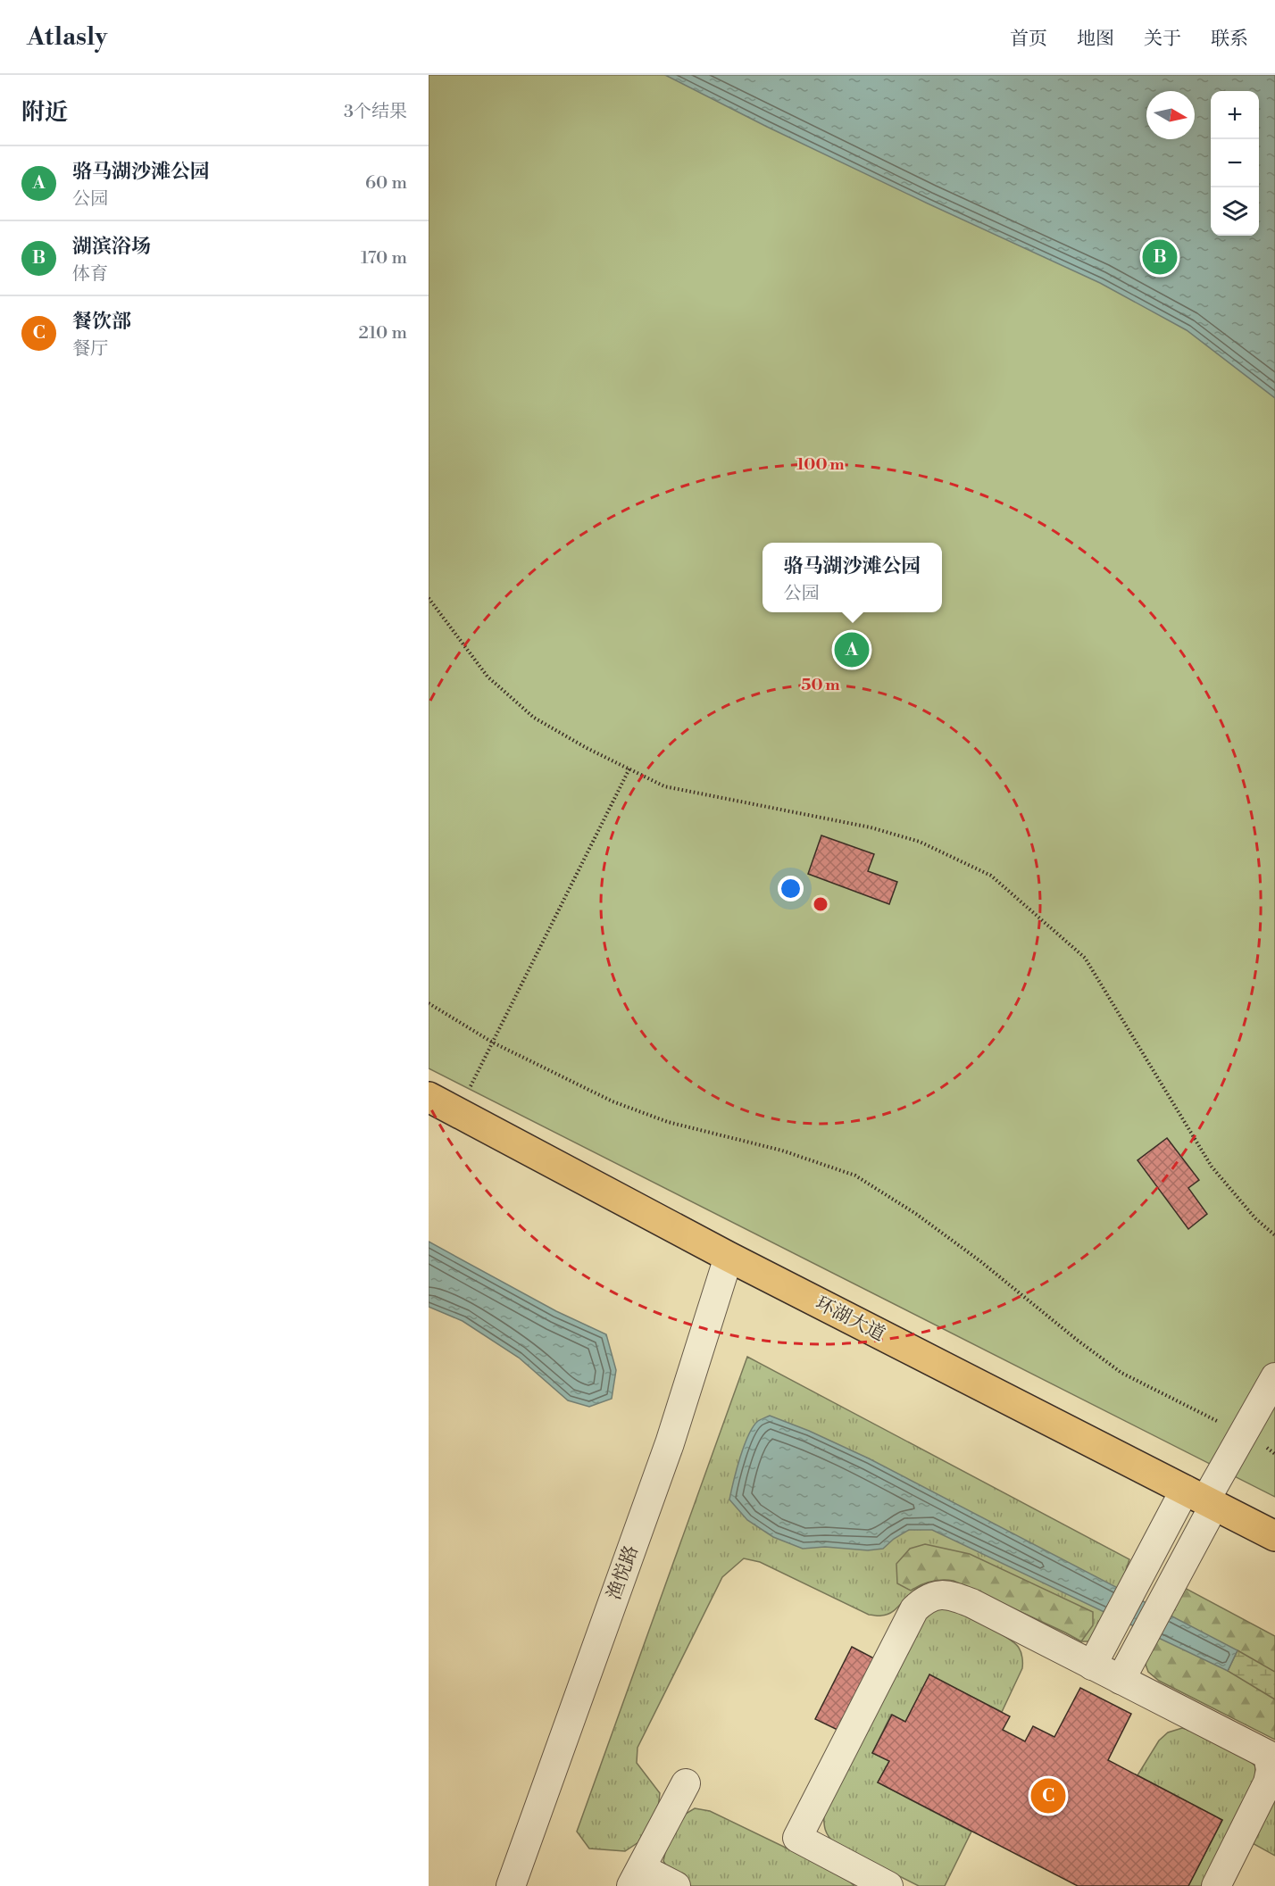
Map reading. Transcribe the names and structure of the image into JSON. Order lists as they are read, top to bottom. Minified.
{"streets":{"main road":["环湖大道"],"street":["渔悦路"]},"crossings":[["环湖大道","渔悦路"]],"north":"right","page":{"header":"Atlasly","nav":["首页","地图","关于","联系"],"heading":["附近","3个结果"],"map_buttons":["+","−"],"list":[{"mark":"A","name":"骆马湖沙滩公园","note":"公园","value":"60 m"},{"mark":"B","name":"湖滨浴场","note":"体育","value":"170 m"},{"mark":"C","name":"餐饮部","note":"餐厅","value":"210 m"}],"pins":["B","A","C"],"popup":["骆马湖沙滩公园","公园"]},"rings":["100 m","50 m"]}
